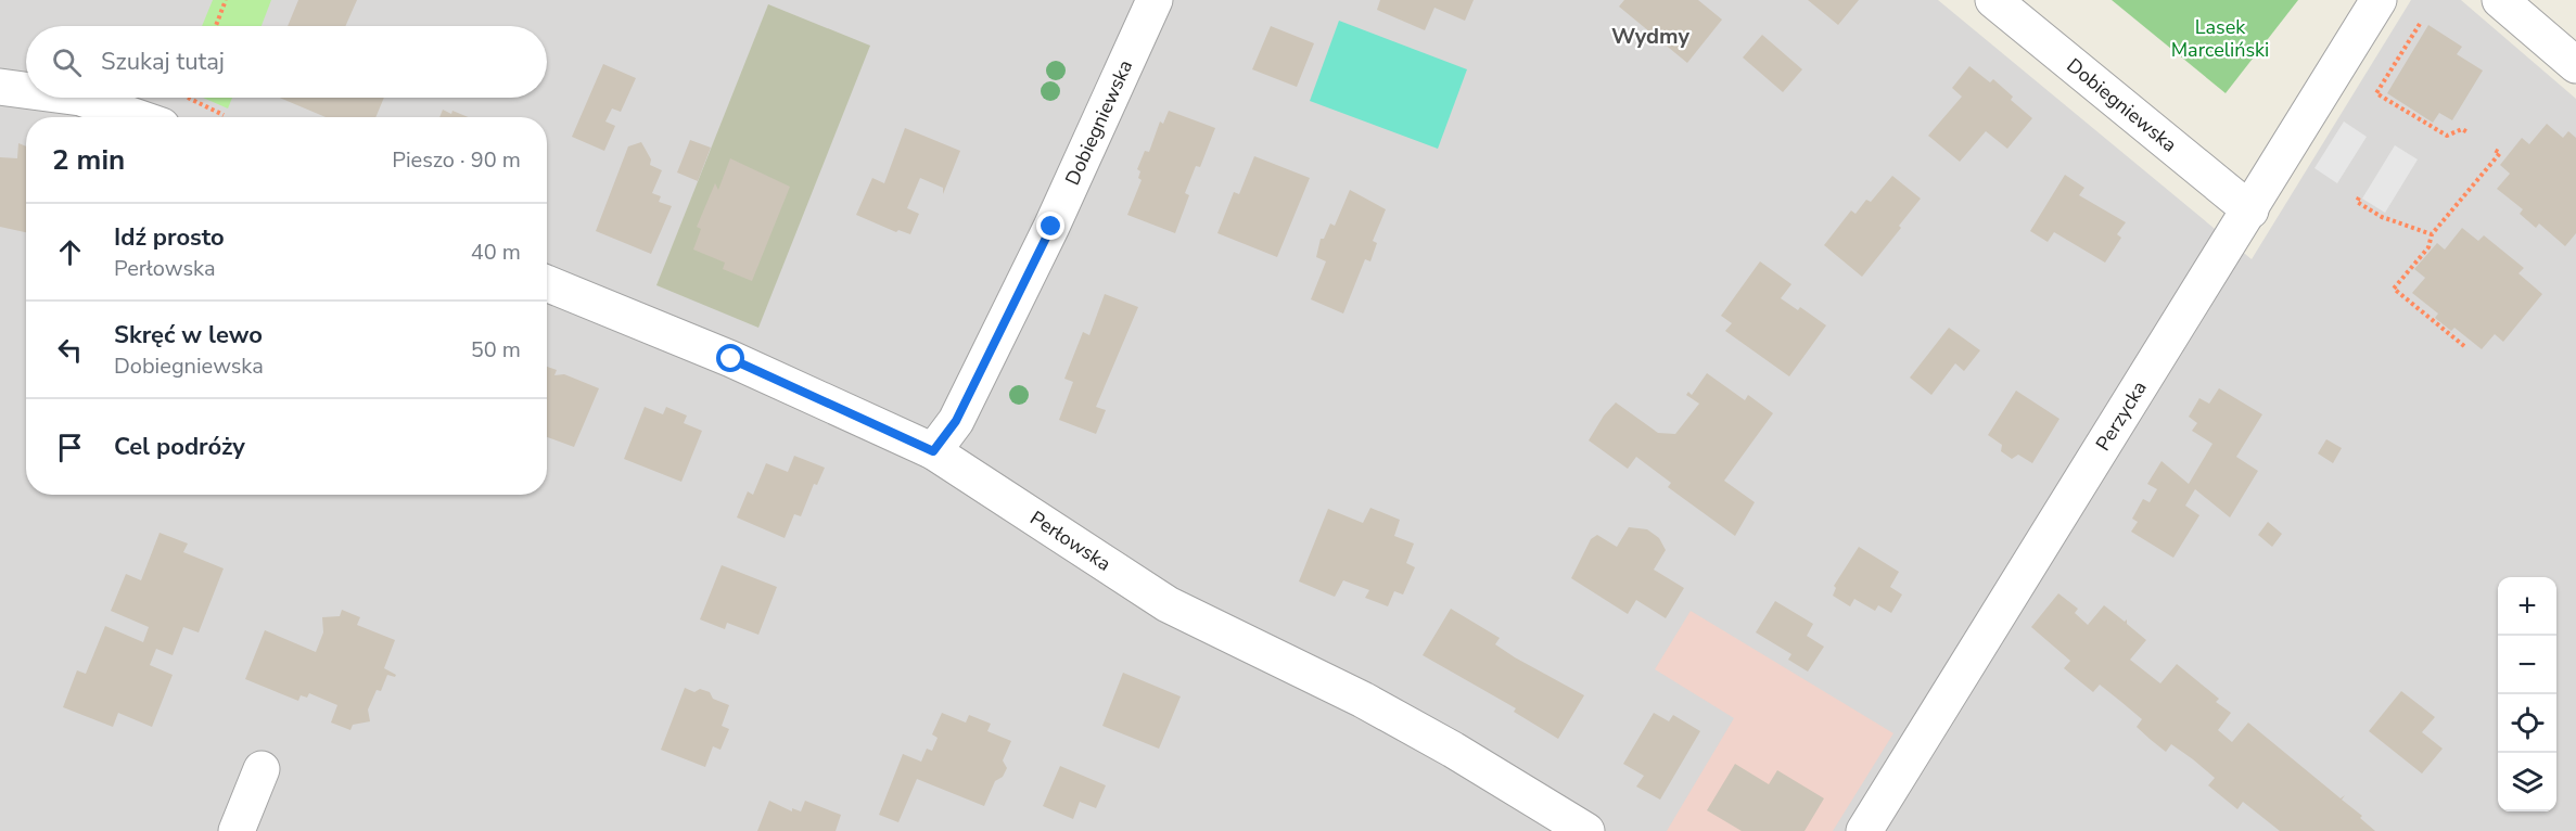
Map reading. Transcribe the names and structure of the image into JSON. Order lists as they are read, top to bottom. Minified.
{"streets":{"street":["Dobiegniewska","Perzycka","Perłowska"]},"crossings":[["Dobiegniewska","Perzycka"],["Dobiegniewska","Perłowska"]],"districts":["Wydmy"],"parks":["Lasek Marceliński"],"page":{"search":"Szukaj tutaj","heading":["2 min","Pieszo · 90 m"],"list":[["Idź prosto","Perłowska","40 m"],["Skręć w lewo","Dobiegniewska","50 m"],"Cel podróży"],"map_buttons":["+","−"]}}
